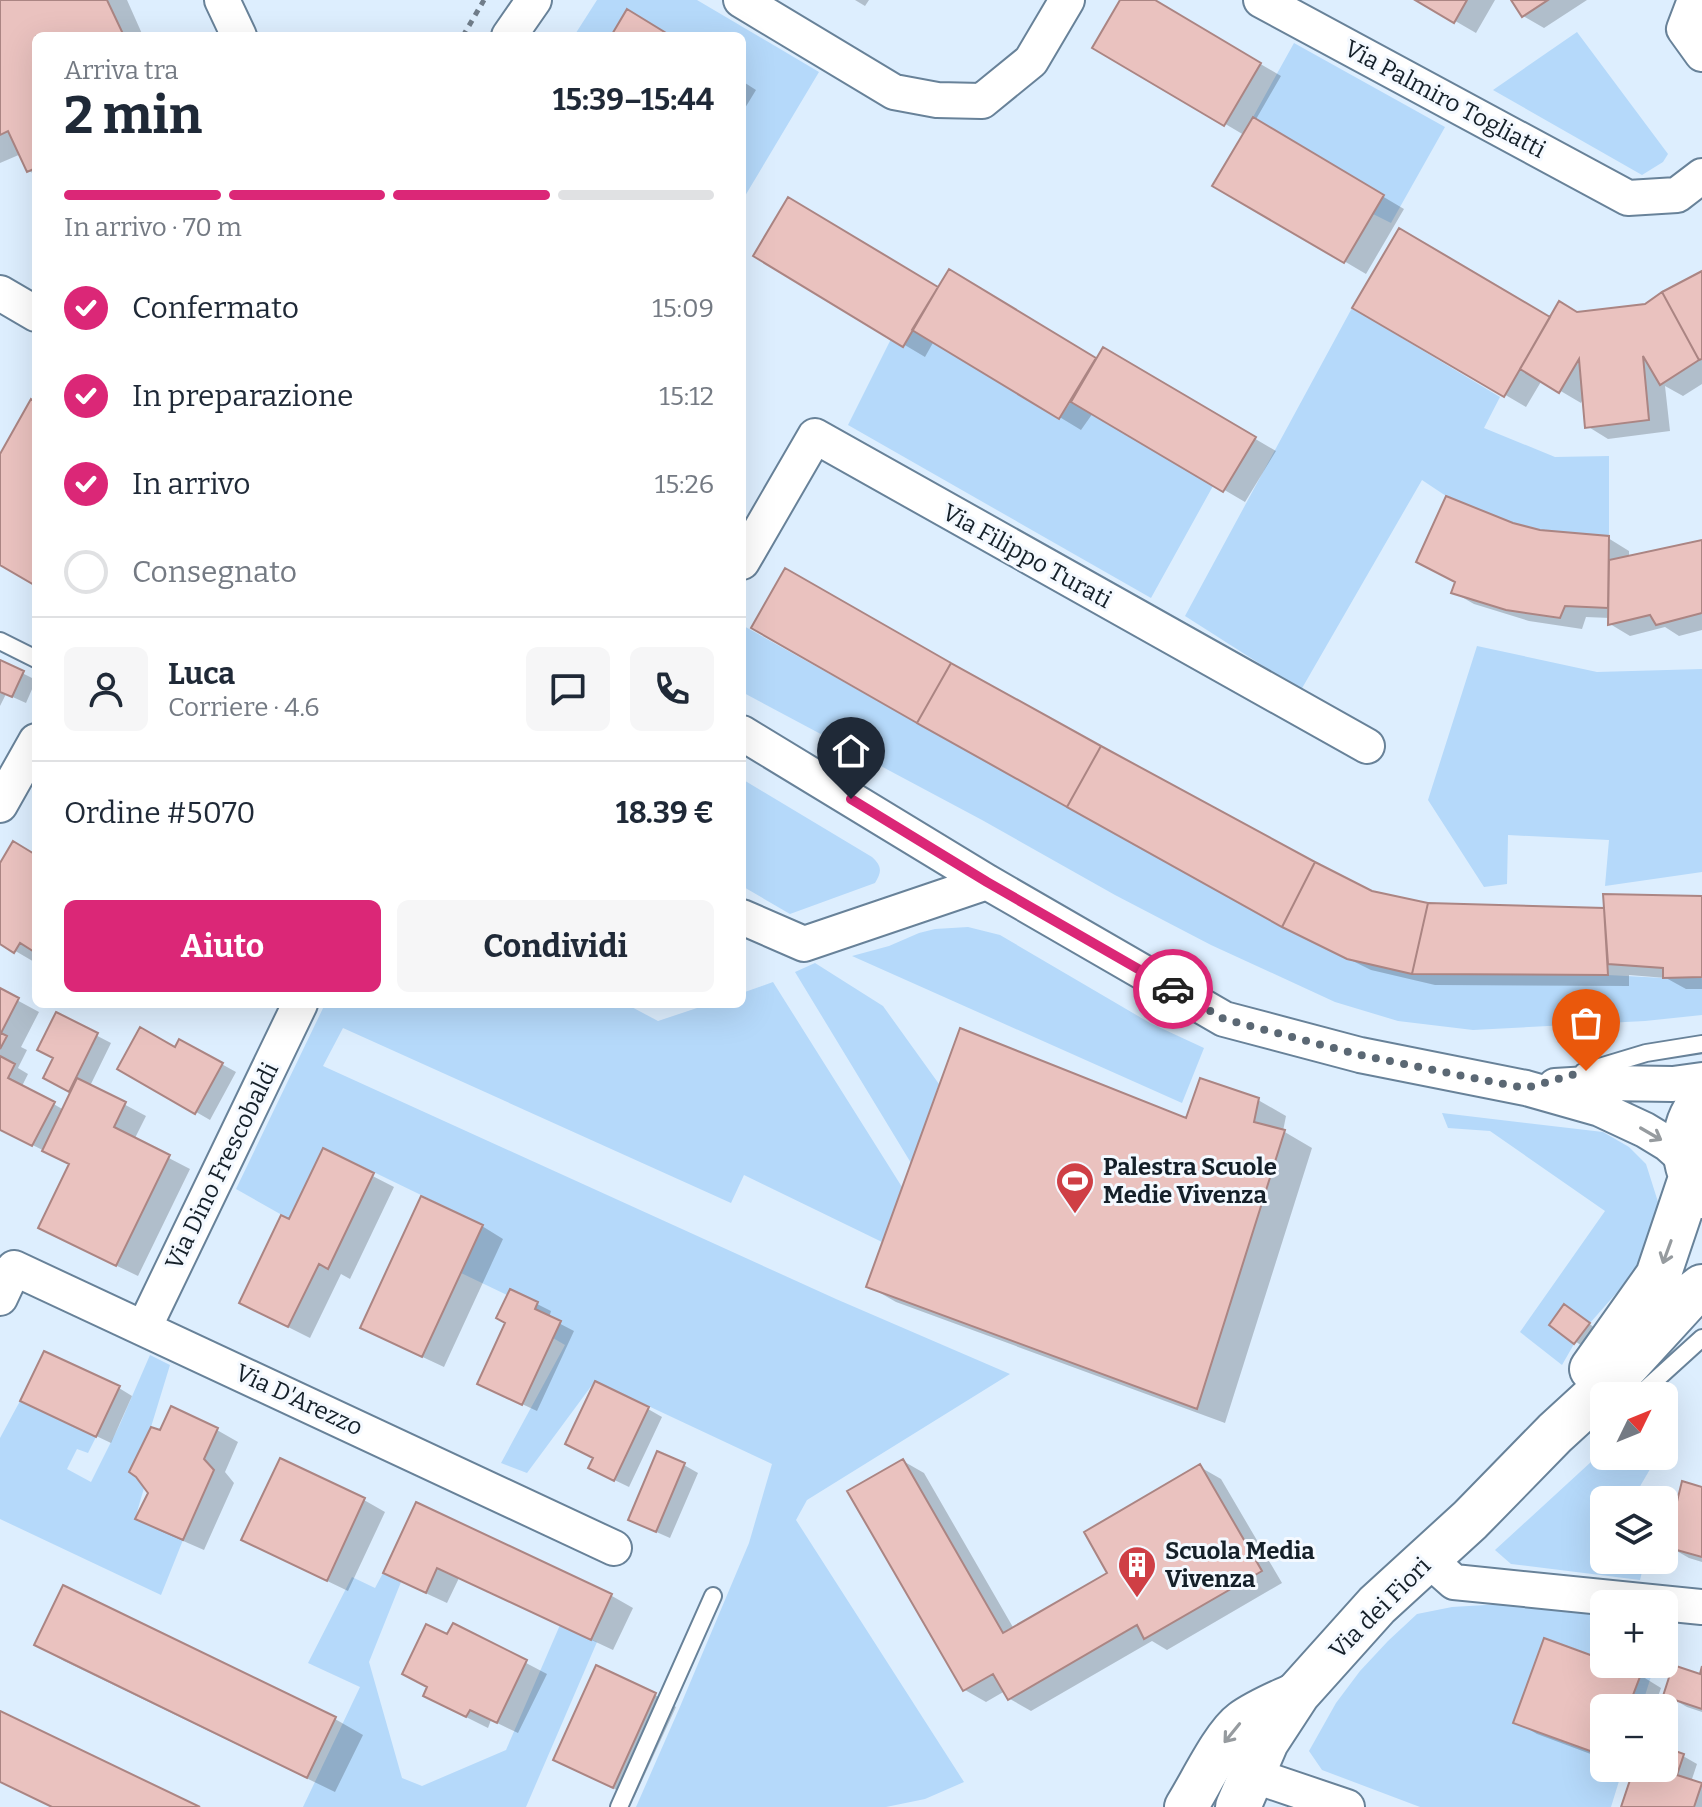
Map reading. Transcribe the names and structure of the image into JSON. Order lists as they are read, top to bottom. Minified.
{"streets":{"main road":["Via dei Fiori"],"street":["Via Palmiro Togliatti","Via Filippo Turati","Via Dino Frescobaldi","Via D'Arezzo"]},"crossings":[["Via Dino Frescobaldi","Via D'Arezzo"]],"places":{"sports":["Palestra Scuole Medie Vivenza"],"building":["Scuola Media Vivenza"]},"north":"top right","page":{"heading":["2 min","Arriva tra","15:39–15:44"],"panel":["Luca","Corriere · 4.6","Ordine #5070","18.39 €"],"bar":"In arrivo · 70 m","list":[["Confermato","15:09"],["In preparazione","15:12"],["In arrivo","15:26"],"Consegnato"],"buttons":["Aiuto","Condividi"],"map_buttons":["+","−"]}}
